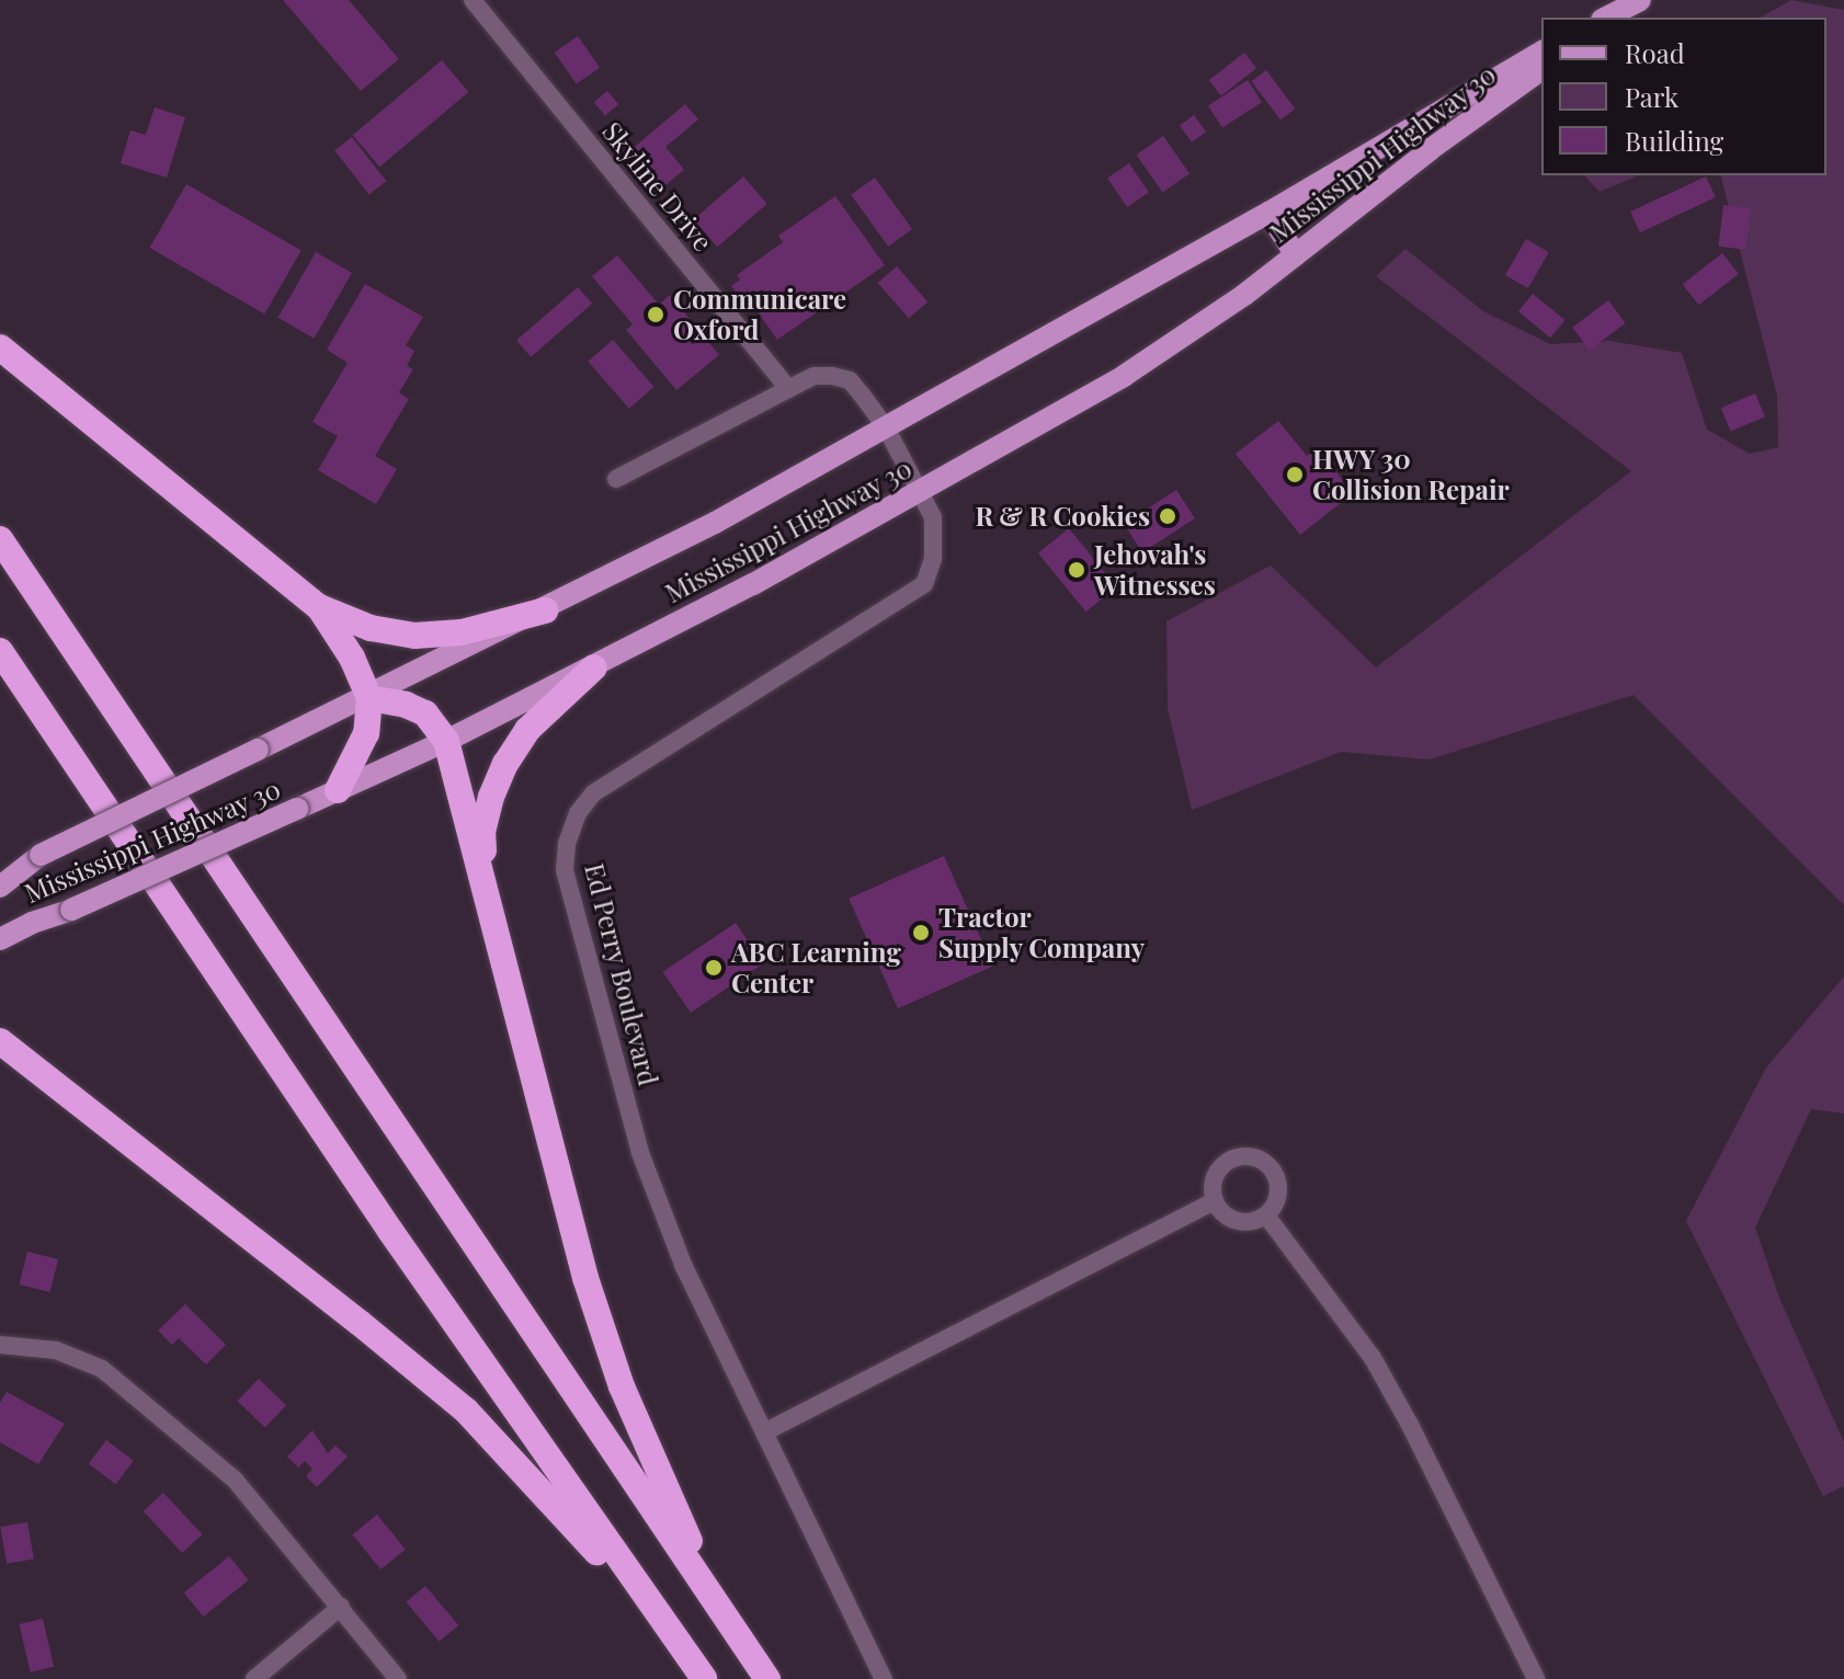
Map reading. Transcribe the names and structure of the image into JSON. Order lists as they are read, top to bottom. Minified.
{"streets":{"main road":["Mississippi Highway 30"],"street":["Skyline Drive","Ed Perry Boulevard"]},"crossings":[["Mississippi Highway 30","Ed Perry Boulevard"]],"places":["Communicare Oxford","HWY 30 Collision Repair","R & R Cookies","Jehovah's Witnesses","Tractor Supply Company","ABC Learning Center"],"legend":["Road","Park","Building"]}
